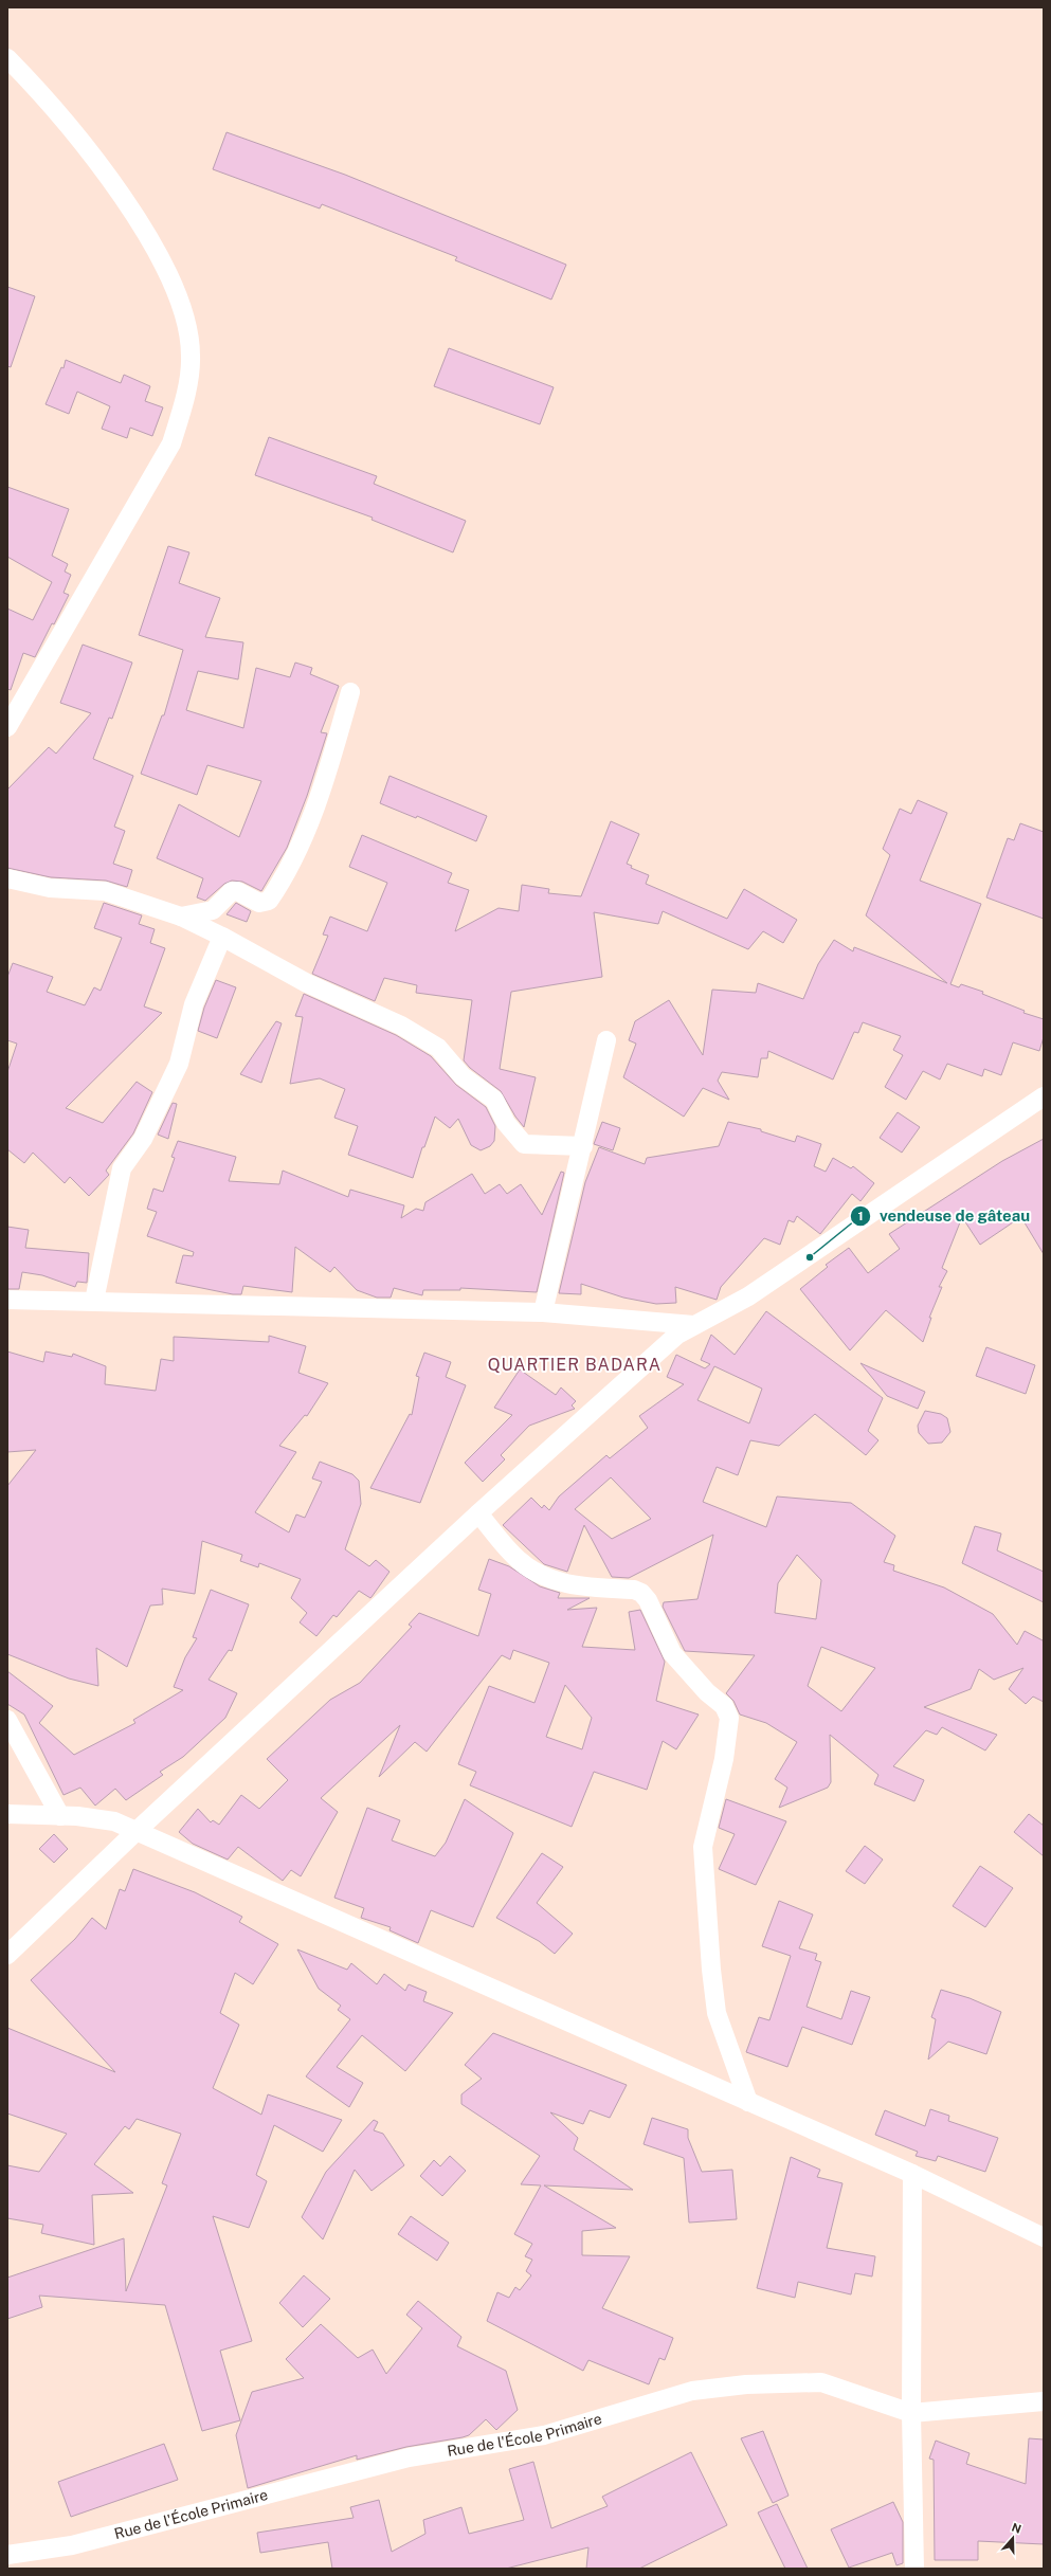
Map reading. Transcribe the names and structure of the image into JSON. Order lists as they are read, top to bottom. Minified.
{"streets":{"street":["Rue de l'École Primaire"]},"districts":["QUARTIER BADARA"],"places":["vendeuse de gâteau"],"north":"top"}
